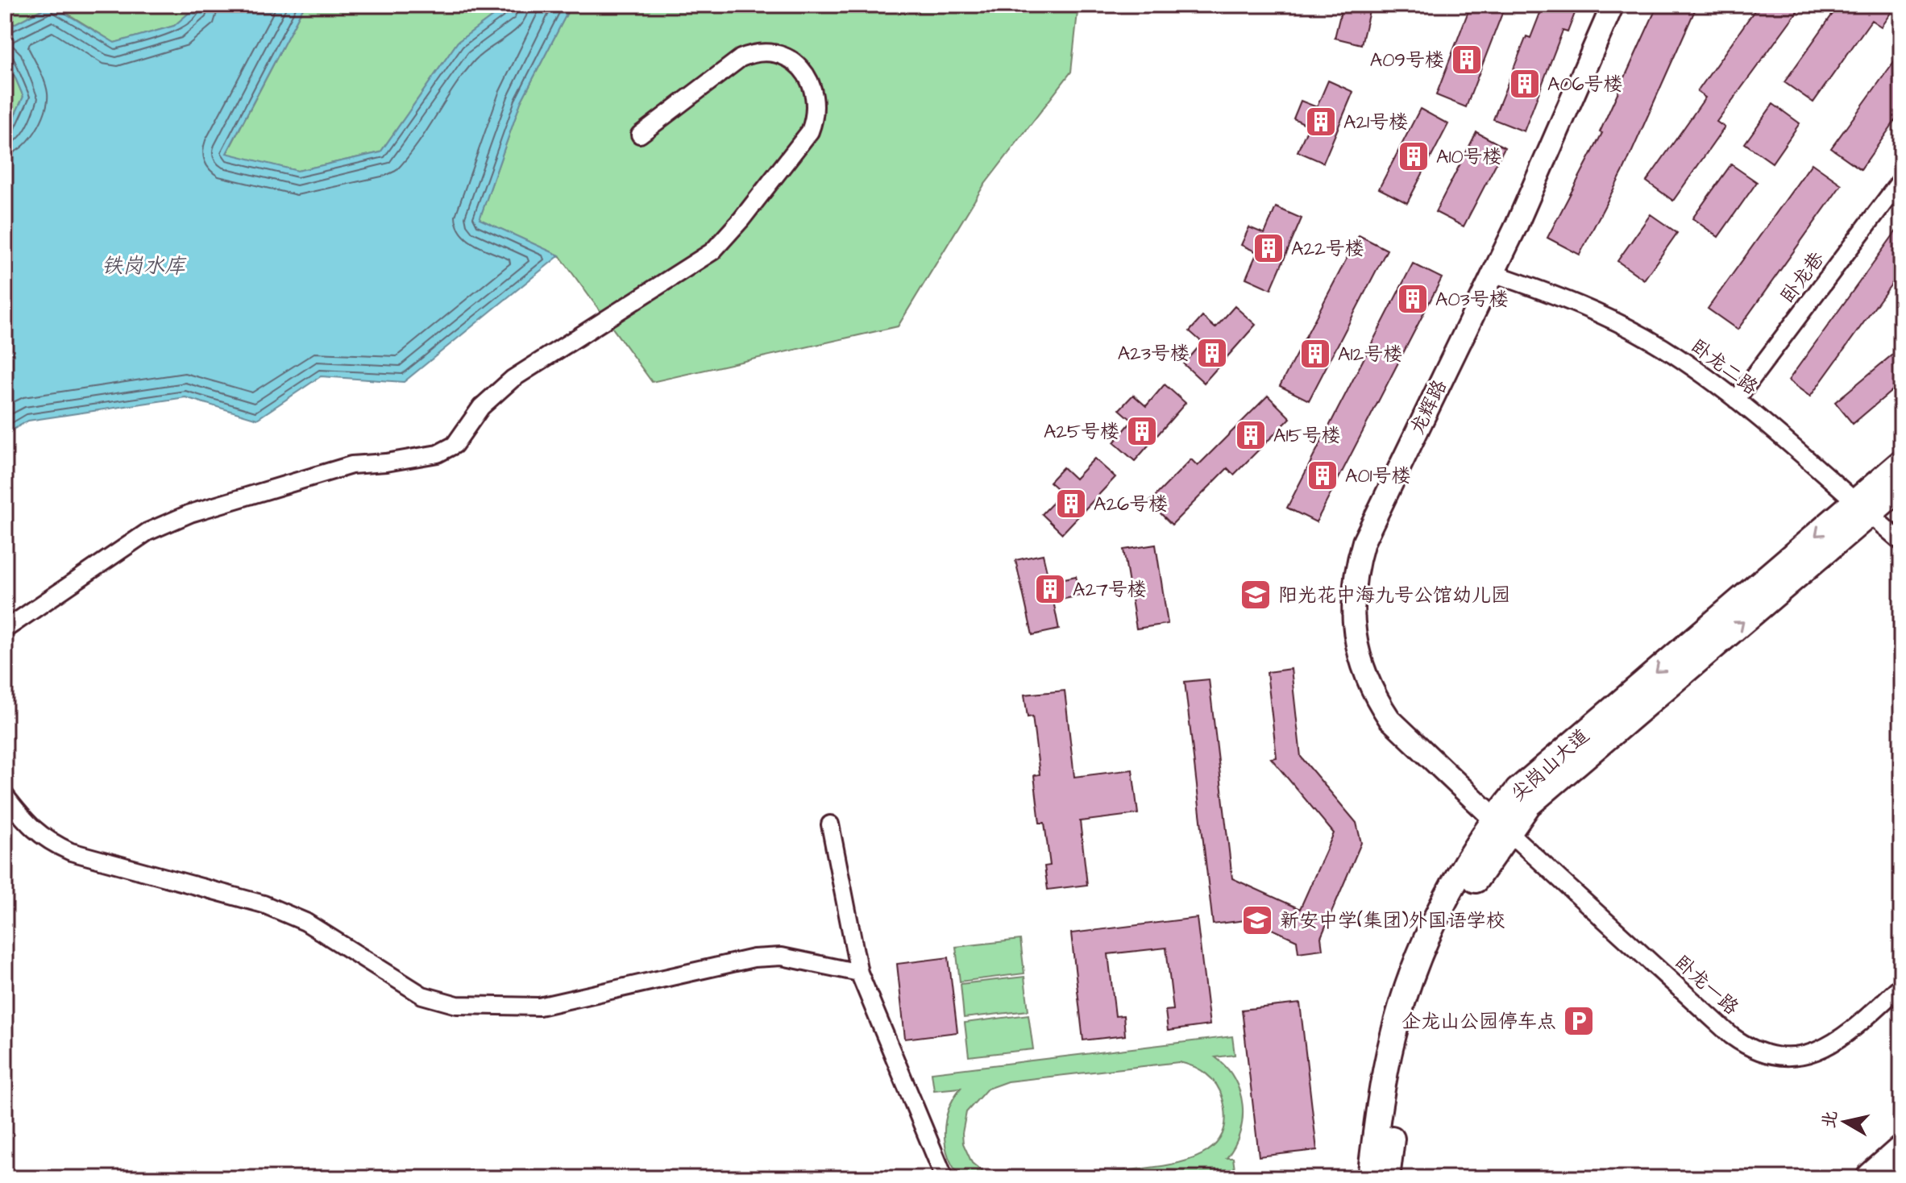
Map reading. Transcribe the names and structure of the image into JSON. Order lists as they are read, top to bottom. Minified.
{"streets":{"main road":["尖岗山大道"],"street":["卧龙巷","卧龙二路","龙辉路","卧龙一路"]},"crossings":[["卧龙巷","卧龙二路"],["卧龙二路","龙辉路"],["卧龙二路","尖岗山大道"],["龙辉路","尖岗山大道"],["龙辉路","卧龙一路"],["尖岗山大道","卧龙一路"]],"water":["铁岗水库"],"places":{"building":["A09号楼","A06号楼","A21号楼","A10号楼","A22号楼","A03号楼","A23号楼","A12号楼","A25号楼","A15号楼","A01号楼","A26号楼","A27号楼"],"school or university":["阳光花中海九号公馆幼儿园","新安中学(集团)外国语学校"],"parking":["企龙山公园停车点"]},"north":"left"}
